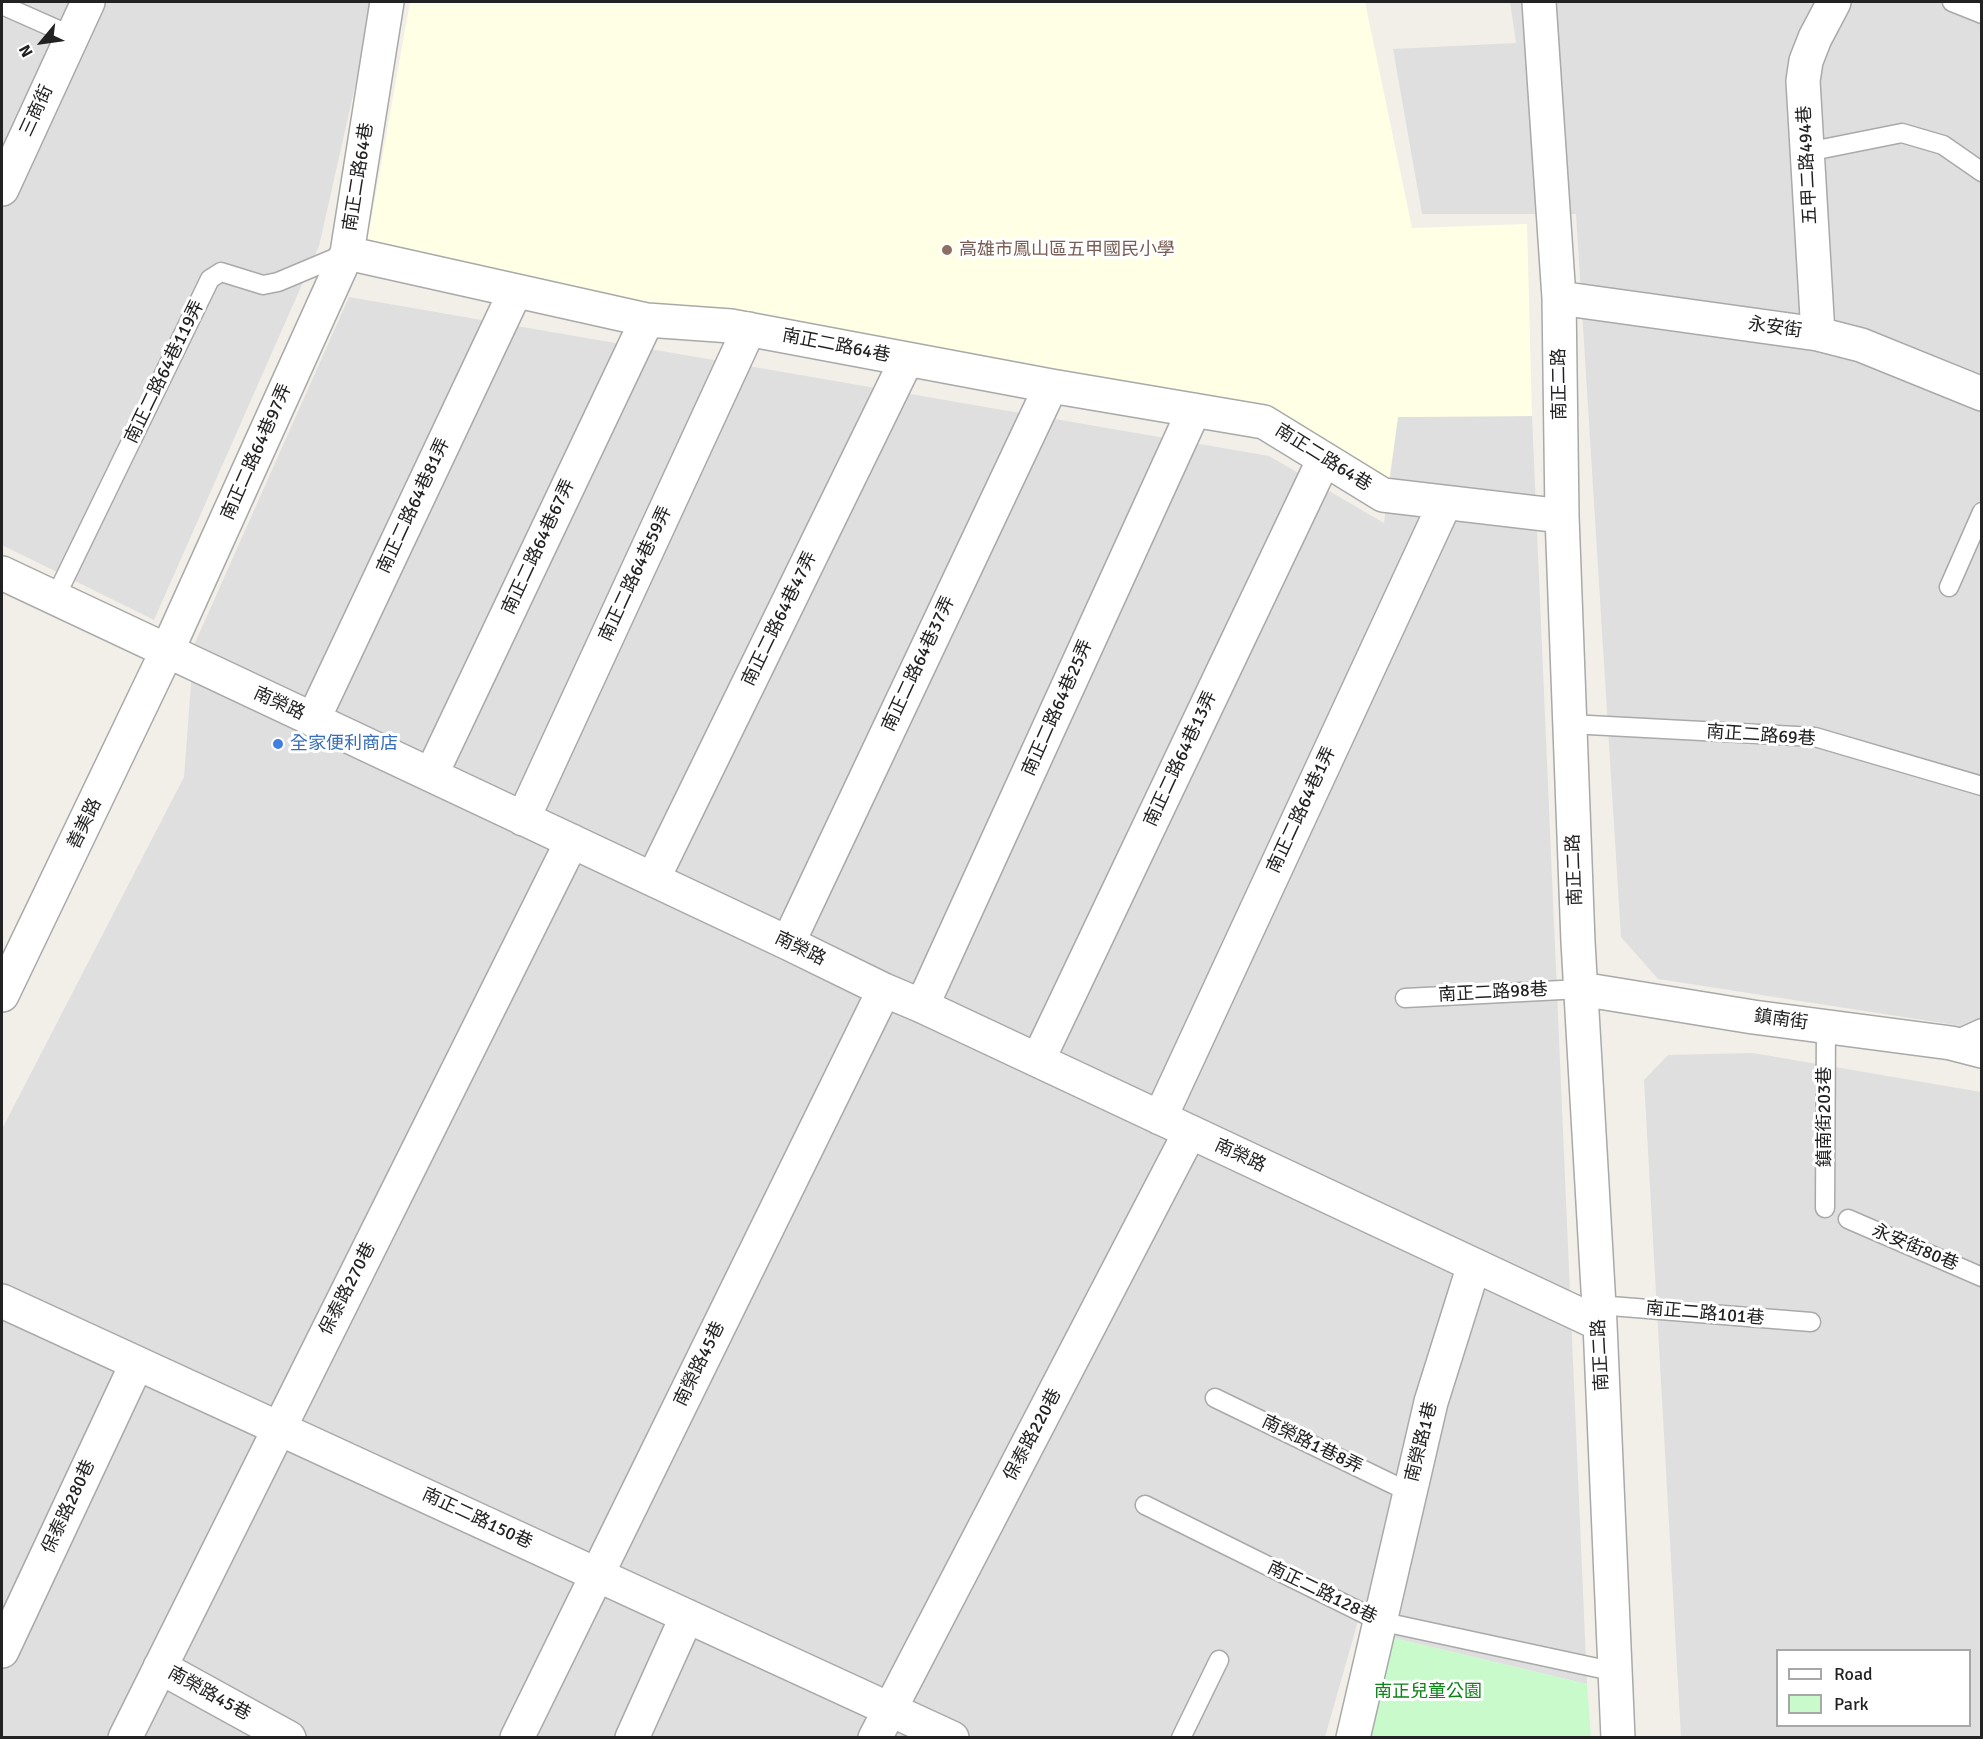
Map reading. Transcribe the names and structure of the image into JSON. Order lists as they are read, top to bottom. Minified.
{"streets":{"street":["三商街","五甲二路494巷","南正二路64巷","永安街","南正二路","南正二路64巷97弄","南正二路64巷81弄","南正二路64巷67弄","南正二路64巷59弄","南正二路64巷47弄","南正二路64巷37弄","南榮路","南正二路64巷25弄","南正二路64巷13弄","南正二路64巷1弄","善美路","鎮南街","保泰路270巷","南榮路45巷","保泰路220巷","南榮路1巷","保泰路280巷","南正二路150巷"],"lane":["南正二路64巷119弄","南正二路69巷","南正二路98巷","鎮南街203巷","永安街80巷","南正二路101巷","南榮路1巷8弄","南正二路128巷"]},"crossings":[["五甲二路494巷","永安街"],["南正二路64巷","南正二路64巷119弄"],["南正二路64巷","南正二路"],["南正二路64巷","南正二路64巷97弄"],["南正二路64巷","南正二路64巷81弄"],["南正二路64巷","南正二路64巷67弄"],["南正二路64巷","南正二路64巷59弄"],["南正二路64巷","南正二路64巷47弄"],["南正二路64巷","南正二路64巷37弄"],["南正二路64巷","南正二路64巷25弄"],["南正二路64巷","南正二路64巷13弄"],["南正二路64巷","南正二路64巷1弄"],["永安街","南正二路"],["南正二路64巷119弄","南正二路64巷97弄"],["南正二路64巷119弄","南榮路"],["南正二路","南榮路"],["南正二路","南正二路69巷"],["南正二路","南正二路98巷"],["南正二路","鎮南街"],["南正二路","南正二路101巷"],["南正二路","南正二路128巷"],["南正二路64巷97弄","南榮路"],["南正二路64巷97弄","善美路"],["南正二路64巷81弄","南榮路"],["南正二路64巷67弄","南榮路"],["南正二路64巷59弄","南榮路"],["南正二路64巷47弄","南榮路"],["南正二路64巷37弄","南榮路"],["南榮路","南正二路64巷25弄"],["南榮路","南正二路64巷13弄"],["南榮路","南正二路64巷1弄"],["南榮路","善美路"],["南榮路","保泰路270巷"],["南榮路","南正二路101巷"],["南榮路","南榮路45巷"],["南榮路","保泰路220巷"],["南榮路","南榮路1巷"],["南正二路98巷","鎮南街"],["鎮南街","鎮南街203巷"],["保泰路270巷","南榮路45巷"],["保泰路270巷","南正二路150巷"],["南榮路45巷","南正二路150巷"],["保泰路220巷","南正二路150巷"],["南榮路1巷","南榮路1巷8弄"],["南榮路1巷","南正二路128巷"],["保泰路280巷","南正二路150巷"]],"parks":["南正兒童公園"],"places":["高雄市鳳山區五甲國民小學","全家便利商店"],"legend":["Road","Park"],"north":"bottom left"}
